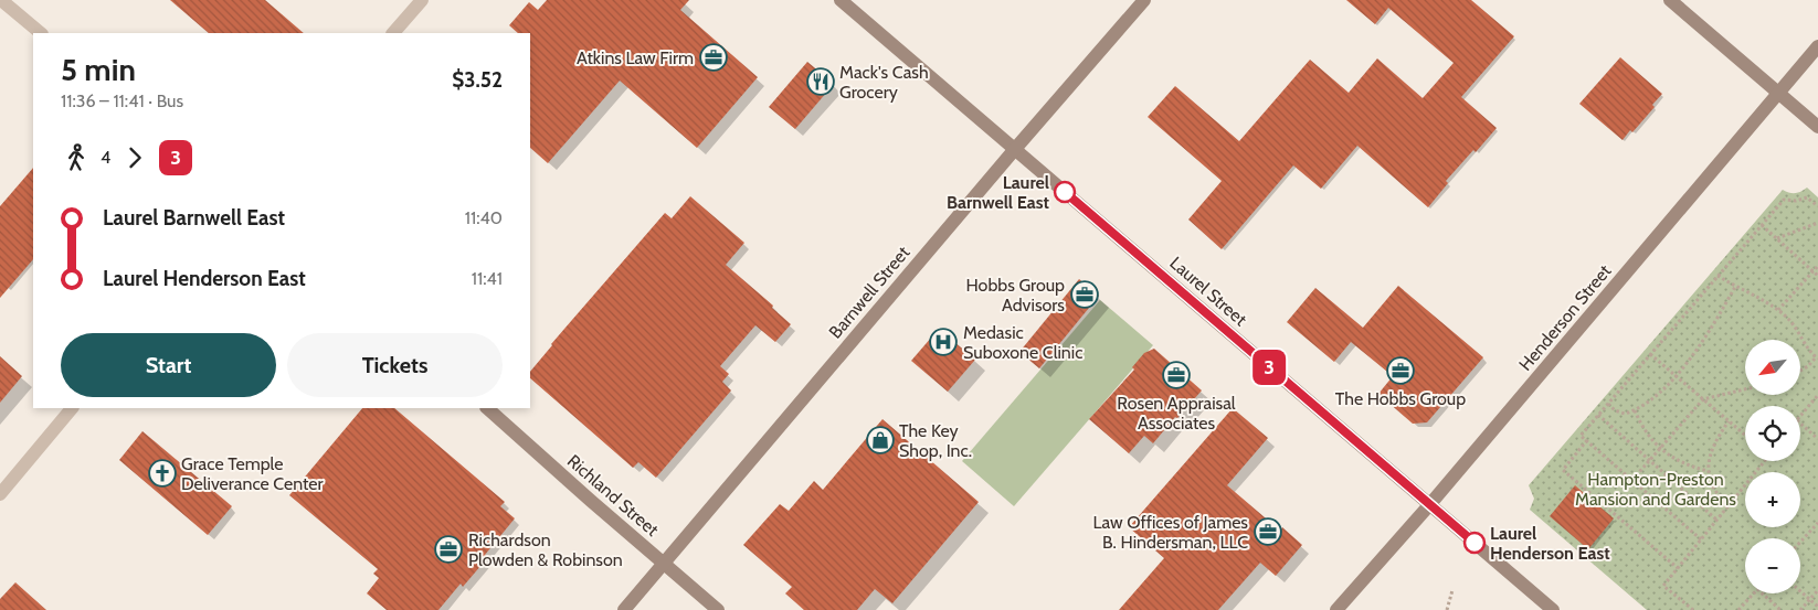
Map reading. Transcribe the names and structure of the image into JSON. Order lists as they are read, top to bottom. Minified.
{"streets":{"street":["Laurel Street","Barnwell Street","Henderson Street","Richland Street"]},"crossings":[["Laurel Street","Barnwell Street"],["Laurel Street","Henderson Street"],["Barnwell Street","Richland Street"]],"parks":["Hampton-Preston Mansion and Gardens"],"places":{"office":["Atkins Law Firm","Hobbs Group Advisors","The Hobbs Group","Rosen Appraisal Associates","Law Offices of James B. Hindersman, LLC","Richardson Plowden & Robinson"],"restaurant":["Mack's Cash Grocery"],"other":["Laurel Barnwell East","Laurel Henderson East"],"hospital":["Medasic Suboxone Clinic"],"shop":["The Key Shop, Inc."],"church":["Grace Temple Deliverance Center"]},"lines":["bus line 3"],"north":"bottom left","page":{"on_map":"3","heading":["5 min","11:36 – 11:41 · Bus","$3.52"],"legs":["4","3"],"list":[{"name":"Laurel Barnwell East","value":"11:40"},{"name":"Laurel Henderson East","value":"11:41"}],"buttons":["Start","Tickets"],"map_buttons":["+","−"]}}
